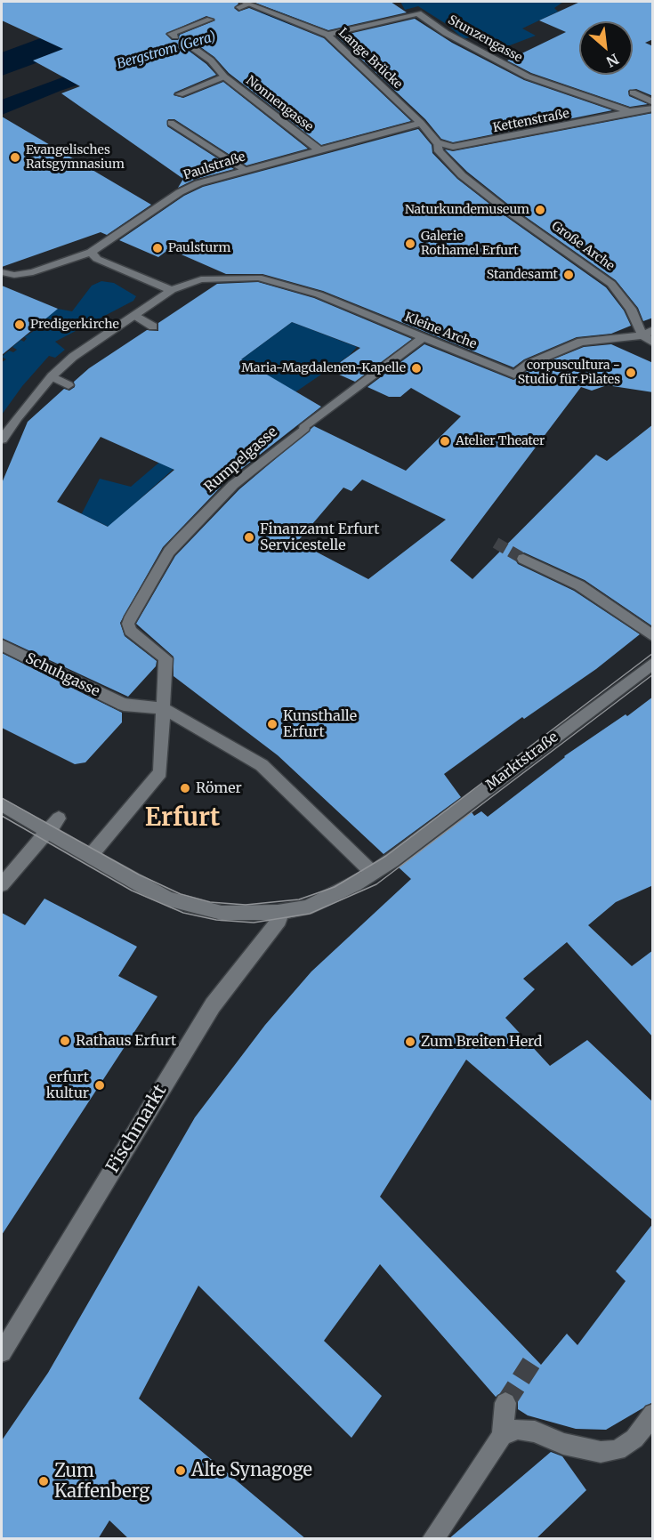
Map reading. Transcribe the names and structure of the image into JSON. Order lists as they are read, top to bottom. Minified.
{"streets":{"street":["Stunzengasse","Lange Brücke","Nonnengasse","Kettenstraße","Paulstraße","Große Arche","Kleine Arche","Rumpelgasse","Schuhgasse","Marktstraße","Fischmarkt"]},"crossings":[["Stunzengasse","Lange Brücke"],["Stunzengasse","Kettenstraße"],["Lange Brücke","Kettenstraße"],["Lange Brücke","Paulstraße"],["Lange Brücke","Große Arche"],["Nonnengasse","Paulstraße"],["Kettenstraße","Große Arche"],["Große Arche","Kleine Arche"],["Kleine Arche","Rumpelgasse"],["Rumpelgasse","Schuhgasse"]],"districts":["Erfurt"],"water":["Bergstrom (Gera)"],"places":["Evangelisches Ratsgymnasium","Naturkundemuseum","Galerie Rothamel Erfurt","Paulsturm","Standesamt","Predigerkirche","Maria-Magdalenen-Kapelle","corpuscultura - Studio für Pilates","Atelier Theater","Finanzamt Erfurt Servicestelle","Kunsthalle Erfurt","Römer","Rathaus Erfurt","Zum Breiten Herd","erfurt kultur","Alte Synagoge","Zum Kaffenberg"],"north":"bottom right"}
